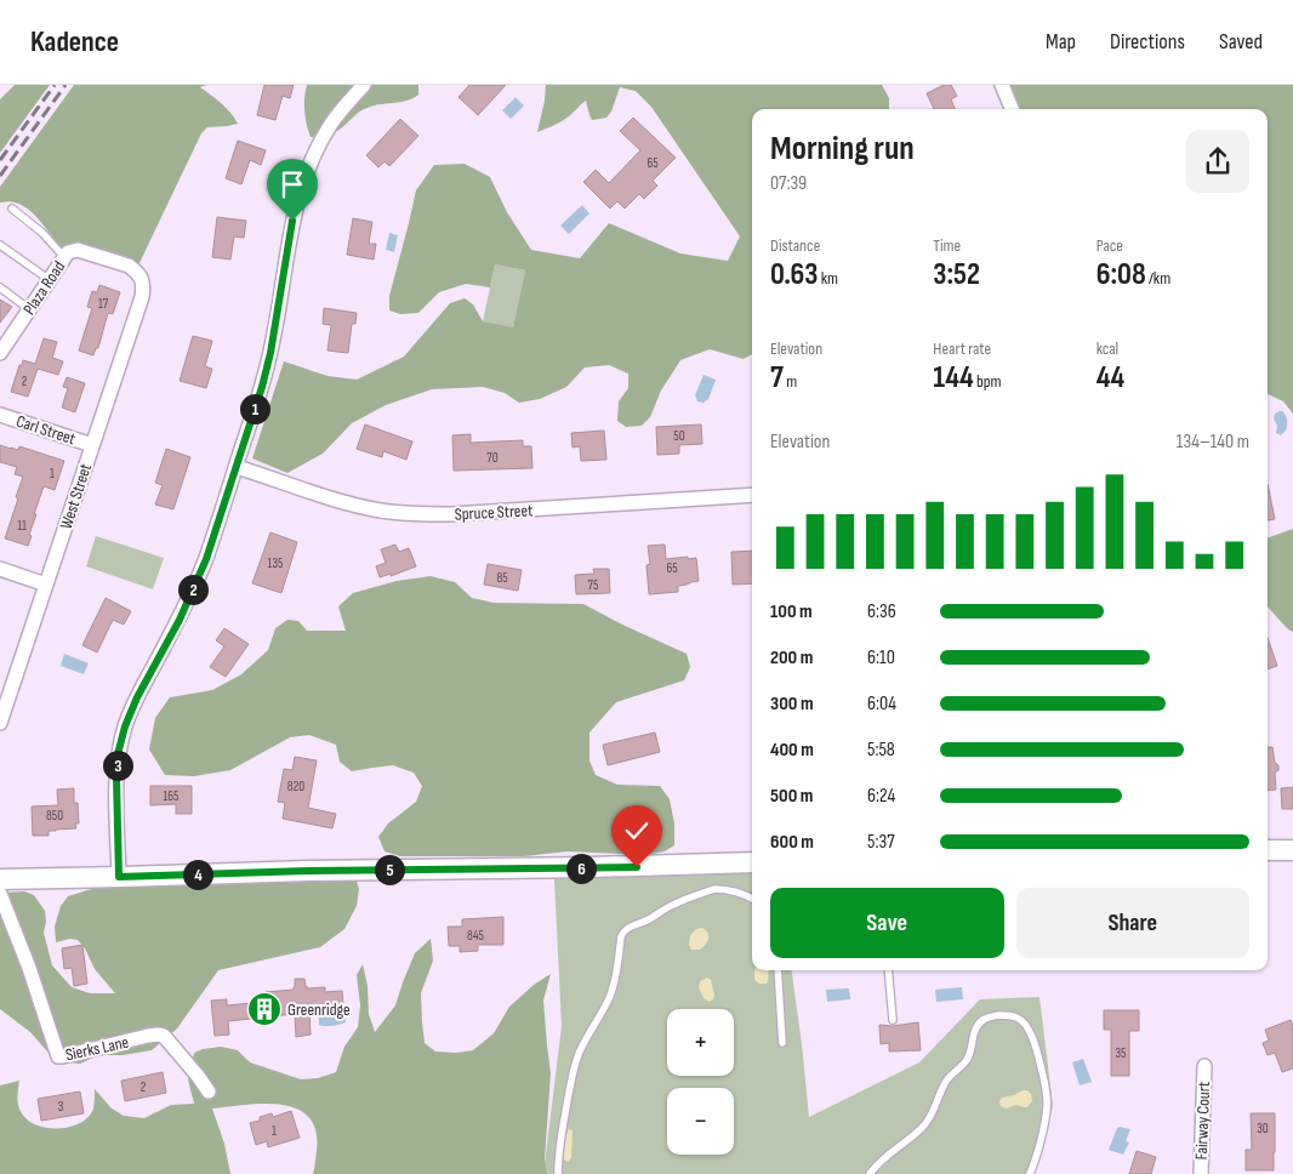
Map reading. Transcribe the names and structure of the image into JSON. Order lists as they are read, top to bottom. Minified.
{"streets":{"street":["Plaza Road","Carl Street","West Street","Spruce Street","Sierks Lane","Fairway Court"]},"crossings":[["Plaza Road","West Street"],["Carl Street","West Street"]],"places":{"building":["Greenridge"]},"house_numbers":["65","17","2","50","70","1","11","135","65","85","75","820","165","850","845","35","2","3","30","1"],"page":{"header":"Kadence","nav":["Map","Directions","Saved"],"heading":["Morning run","07:39"],"stats":[["Distance","0.63 km"],["Time","3:52"],["Pace","6:08 /km"],["Elevation","7 m"],["Heart rate","144 bpm"],["kcal","44"]],"pins":["1","2","3","6","5","4"],"chart":["Elevation","134–140 m"],"list":[{"name":"100 m","note":"6:36"},{"name":"200 m","note":"6:10"},{"name":"300 m","note":"6:04"},{"name":"400 m","note":"5:58"},{"name":"500 m","note":"6:24"},{"name":"600 m","note":"5:37"}],"buttons":["Save","Share"],"map_buttons":["+","−"]}}
